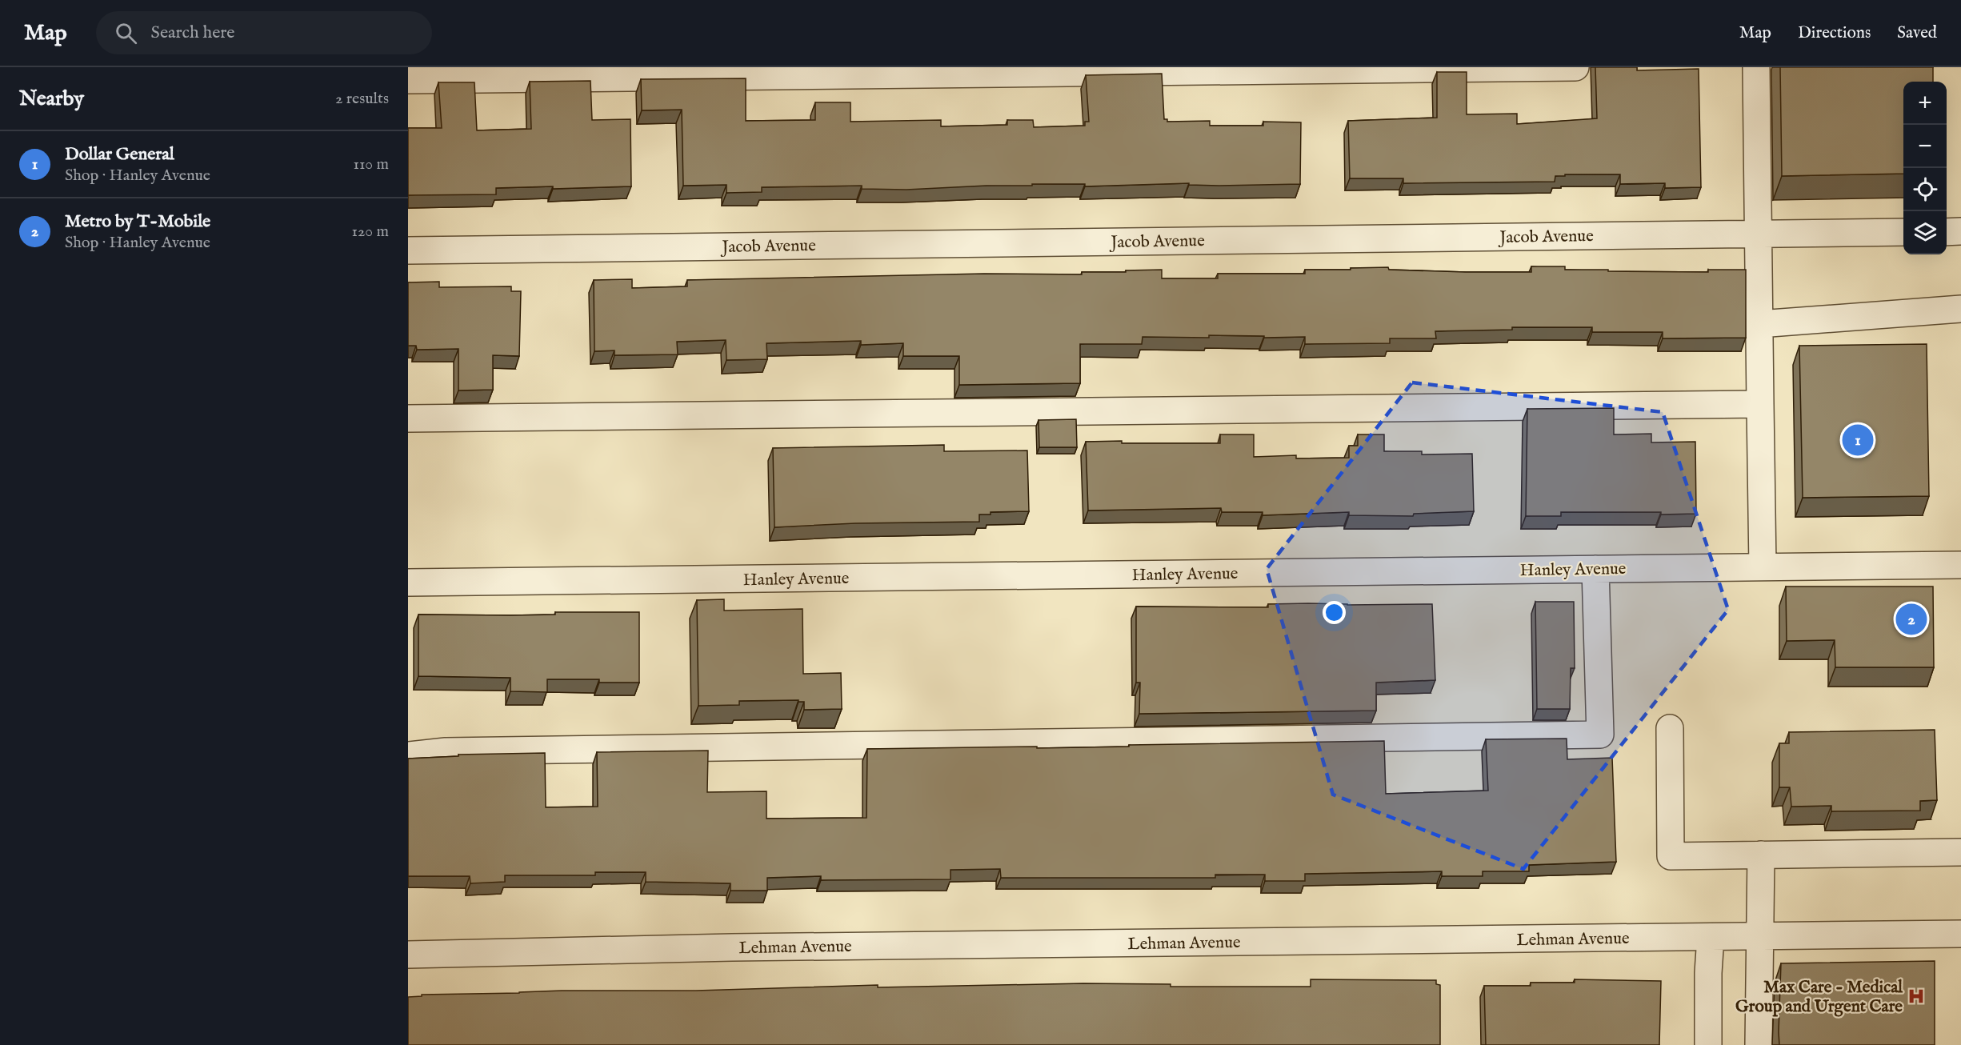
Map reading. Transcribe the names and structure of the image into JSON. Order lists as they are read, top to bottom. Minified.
{"streets":{"street":["Jacob Avenue","Hanley Avenue","Lehman Avenue"]},"places":{"hospital":["Max Care - Medical Group and Urgent Care"]},"page":{"header":"Map","search":"Search here","nav":["Map","Directions","Saved"],"heading":["Nearby","2 results"],"map_buttons":["+","−"],"list":[{"mark":"1","name":"Dollar General","note":"Shop · Hanley Avenue","value":"110 m"},{"mark":"2","name":"Metro by T-Mobile","note":"Shop · Hanley Avenue","value":"120 m"}],"pins":["1","2"]}}
